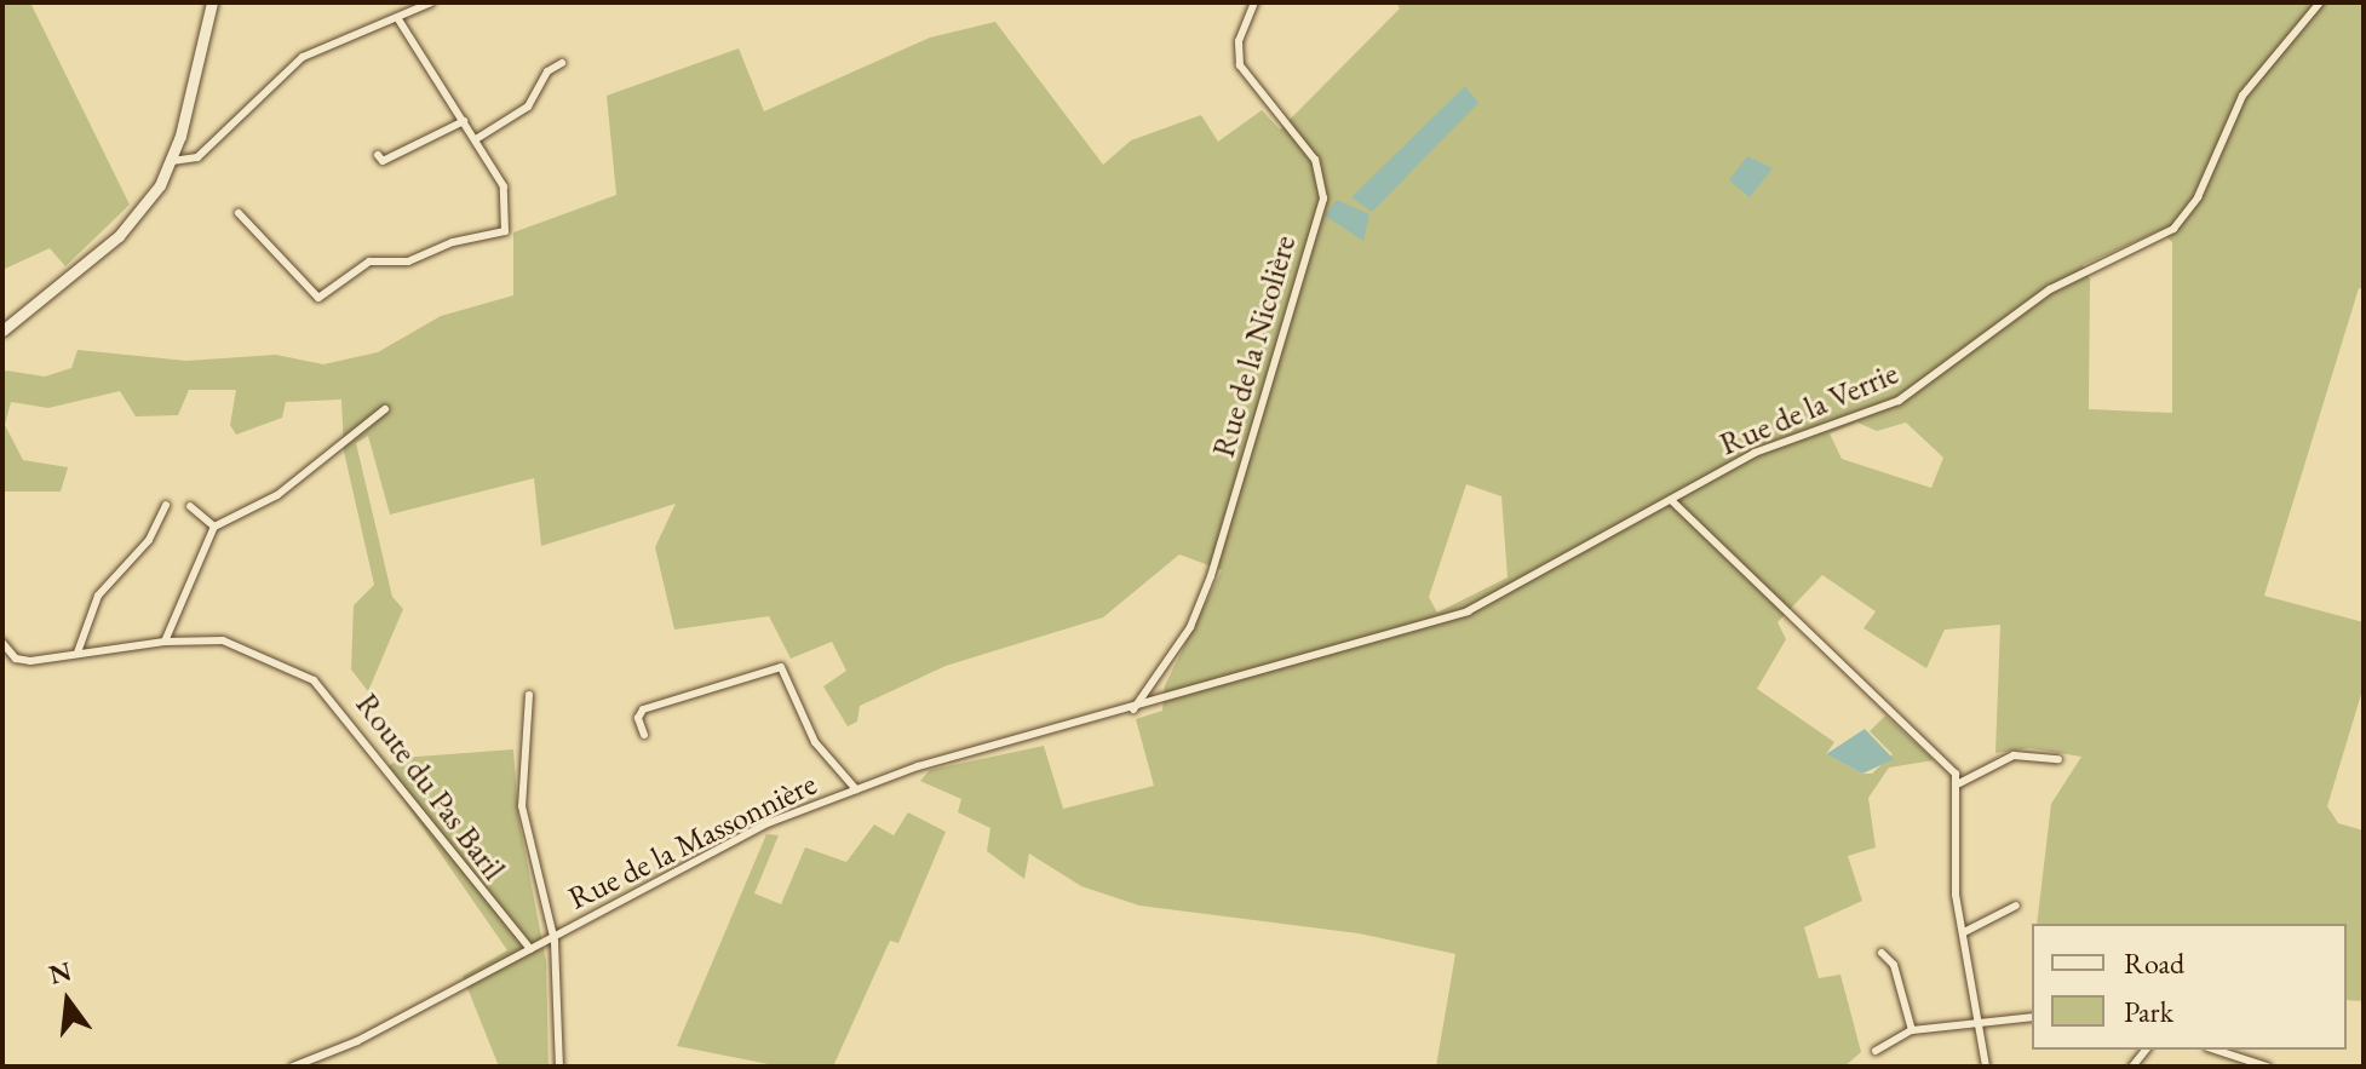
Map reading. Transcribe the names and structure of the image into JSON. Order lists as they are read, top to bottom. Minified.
{"streets":{"street":["Rue de la Nicolière","Rue de la Verrie","Route du Pas Baril","Rue de la Massonnière"]},"crossings":[["Rue de la Nicolière","Rue de la Verrie"],["Rue de la Nicolière","Rue de la Massonnière"],["Rue de la Verrie","Rue de la Massonnière"],["Route du Pas Baril","Rue de la Massonnière"]],"legend":["Road","Park"],"north":"top"}
